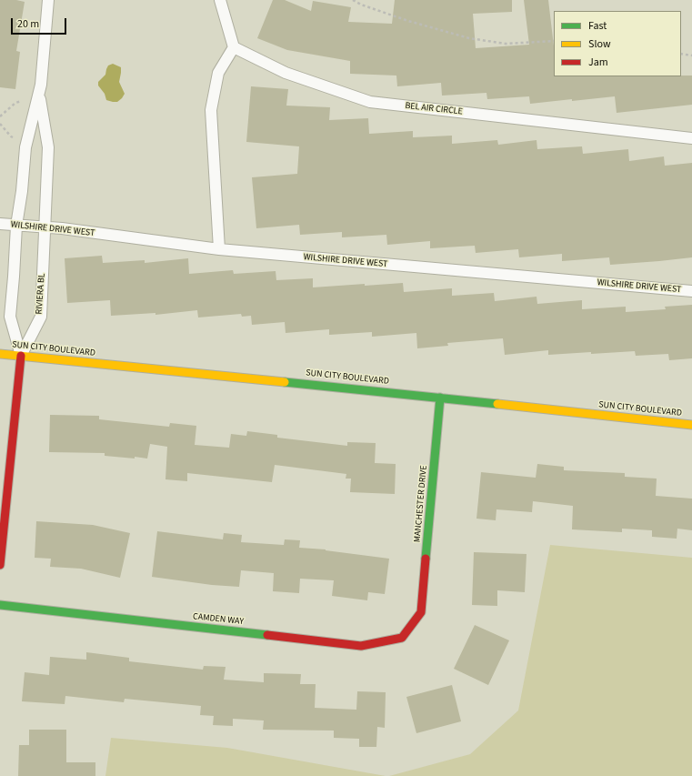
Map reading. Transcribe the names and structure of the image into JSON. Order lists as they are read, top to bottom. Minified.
{"streets":{"street":["SUN CITY BOULEVARD","MANCHESTER DRIVE","CAMDEN WAY"],"lane":["BEL AIR CIRCLE","WILSHIRE DRIVE WEST","RIVIERA BL"]},"crossings":[["WILSHIRE DRIVE WEST","RIVIERA BL"],["RIVIERA BL","SUN CITY BOULEVARD"],["SUN CITY BOULEVARD","MANCHESTER DRIVE"],["MANCHESTER DRIVE","CAMDEN WAY"]],"legend":["Fast","Slow","Jam"],"scale_bar":"20 m"}
